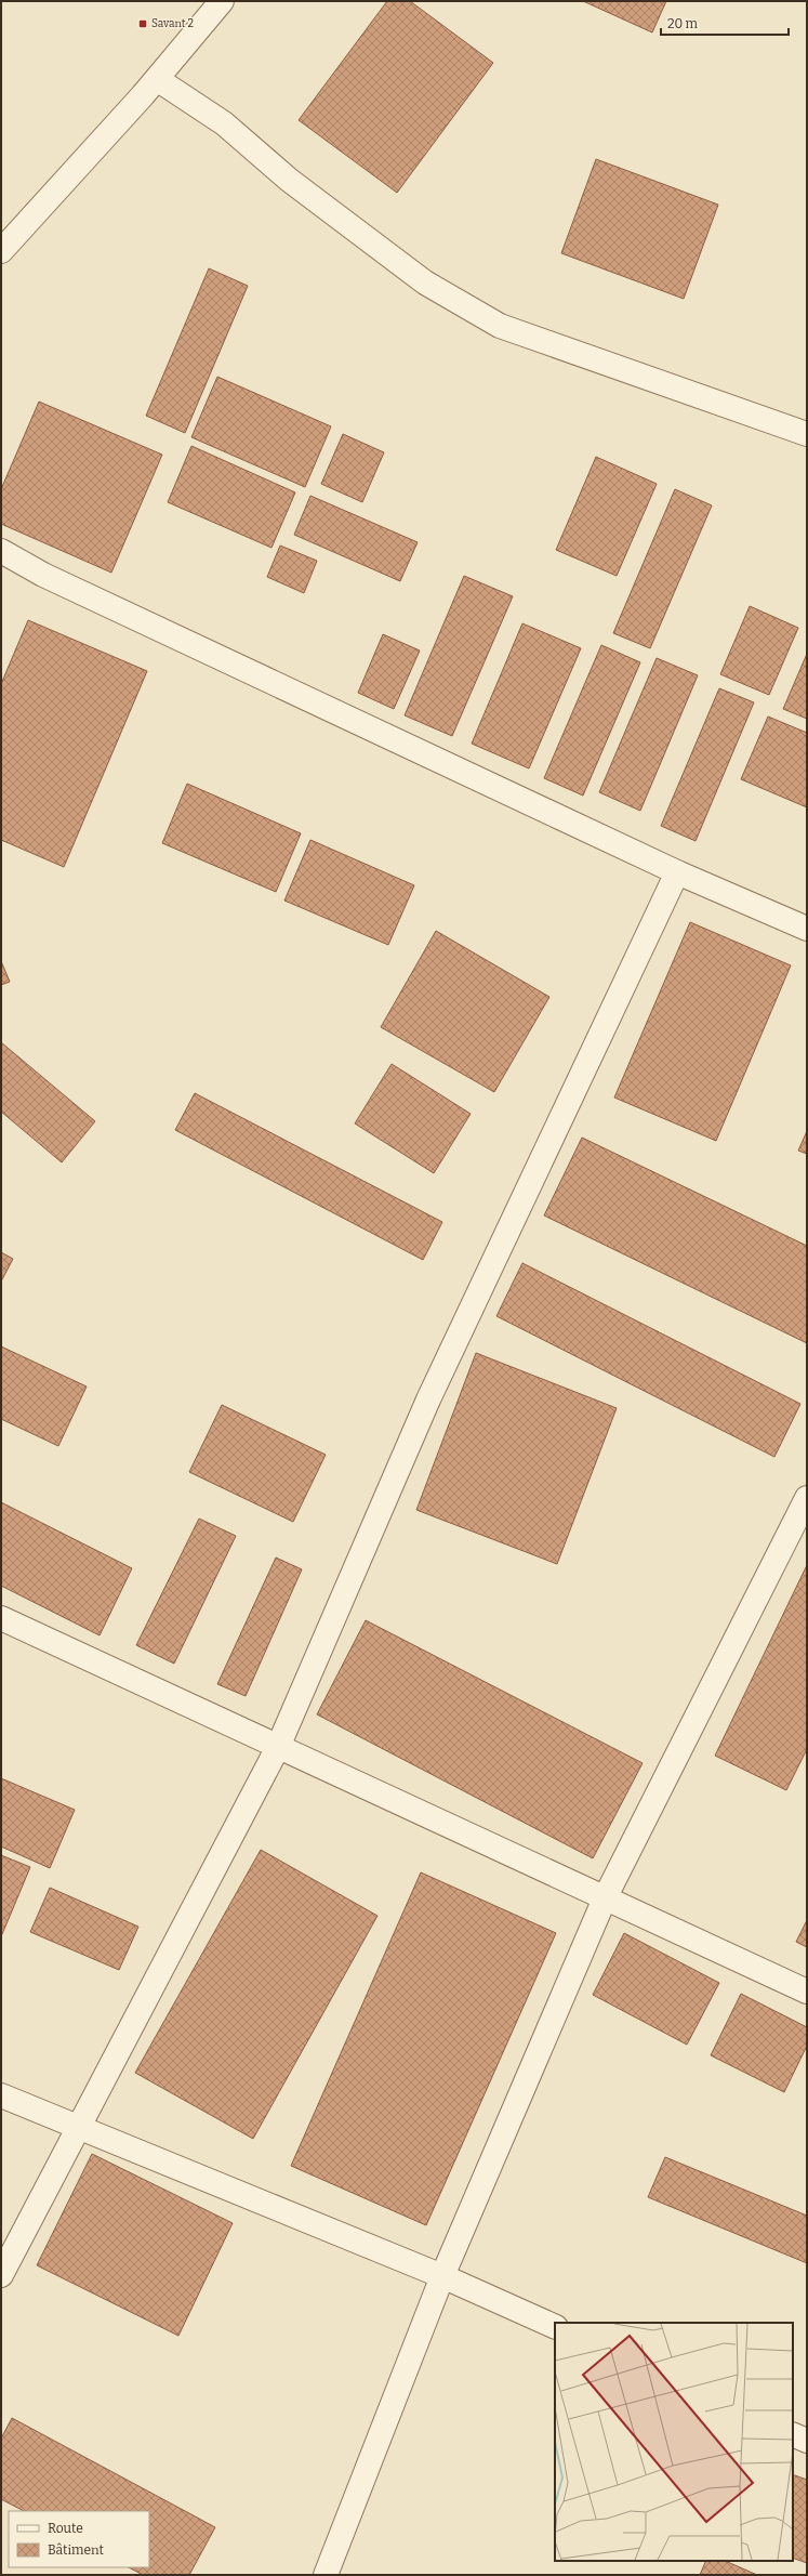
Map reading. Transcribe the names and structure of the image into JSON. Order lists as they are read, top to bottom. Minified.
{"places":{"transit":["Savant 2"]},"legend":["Route","Bâtiment"],"scale_bar":"20 m"}
